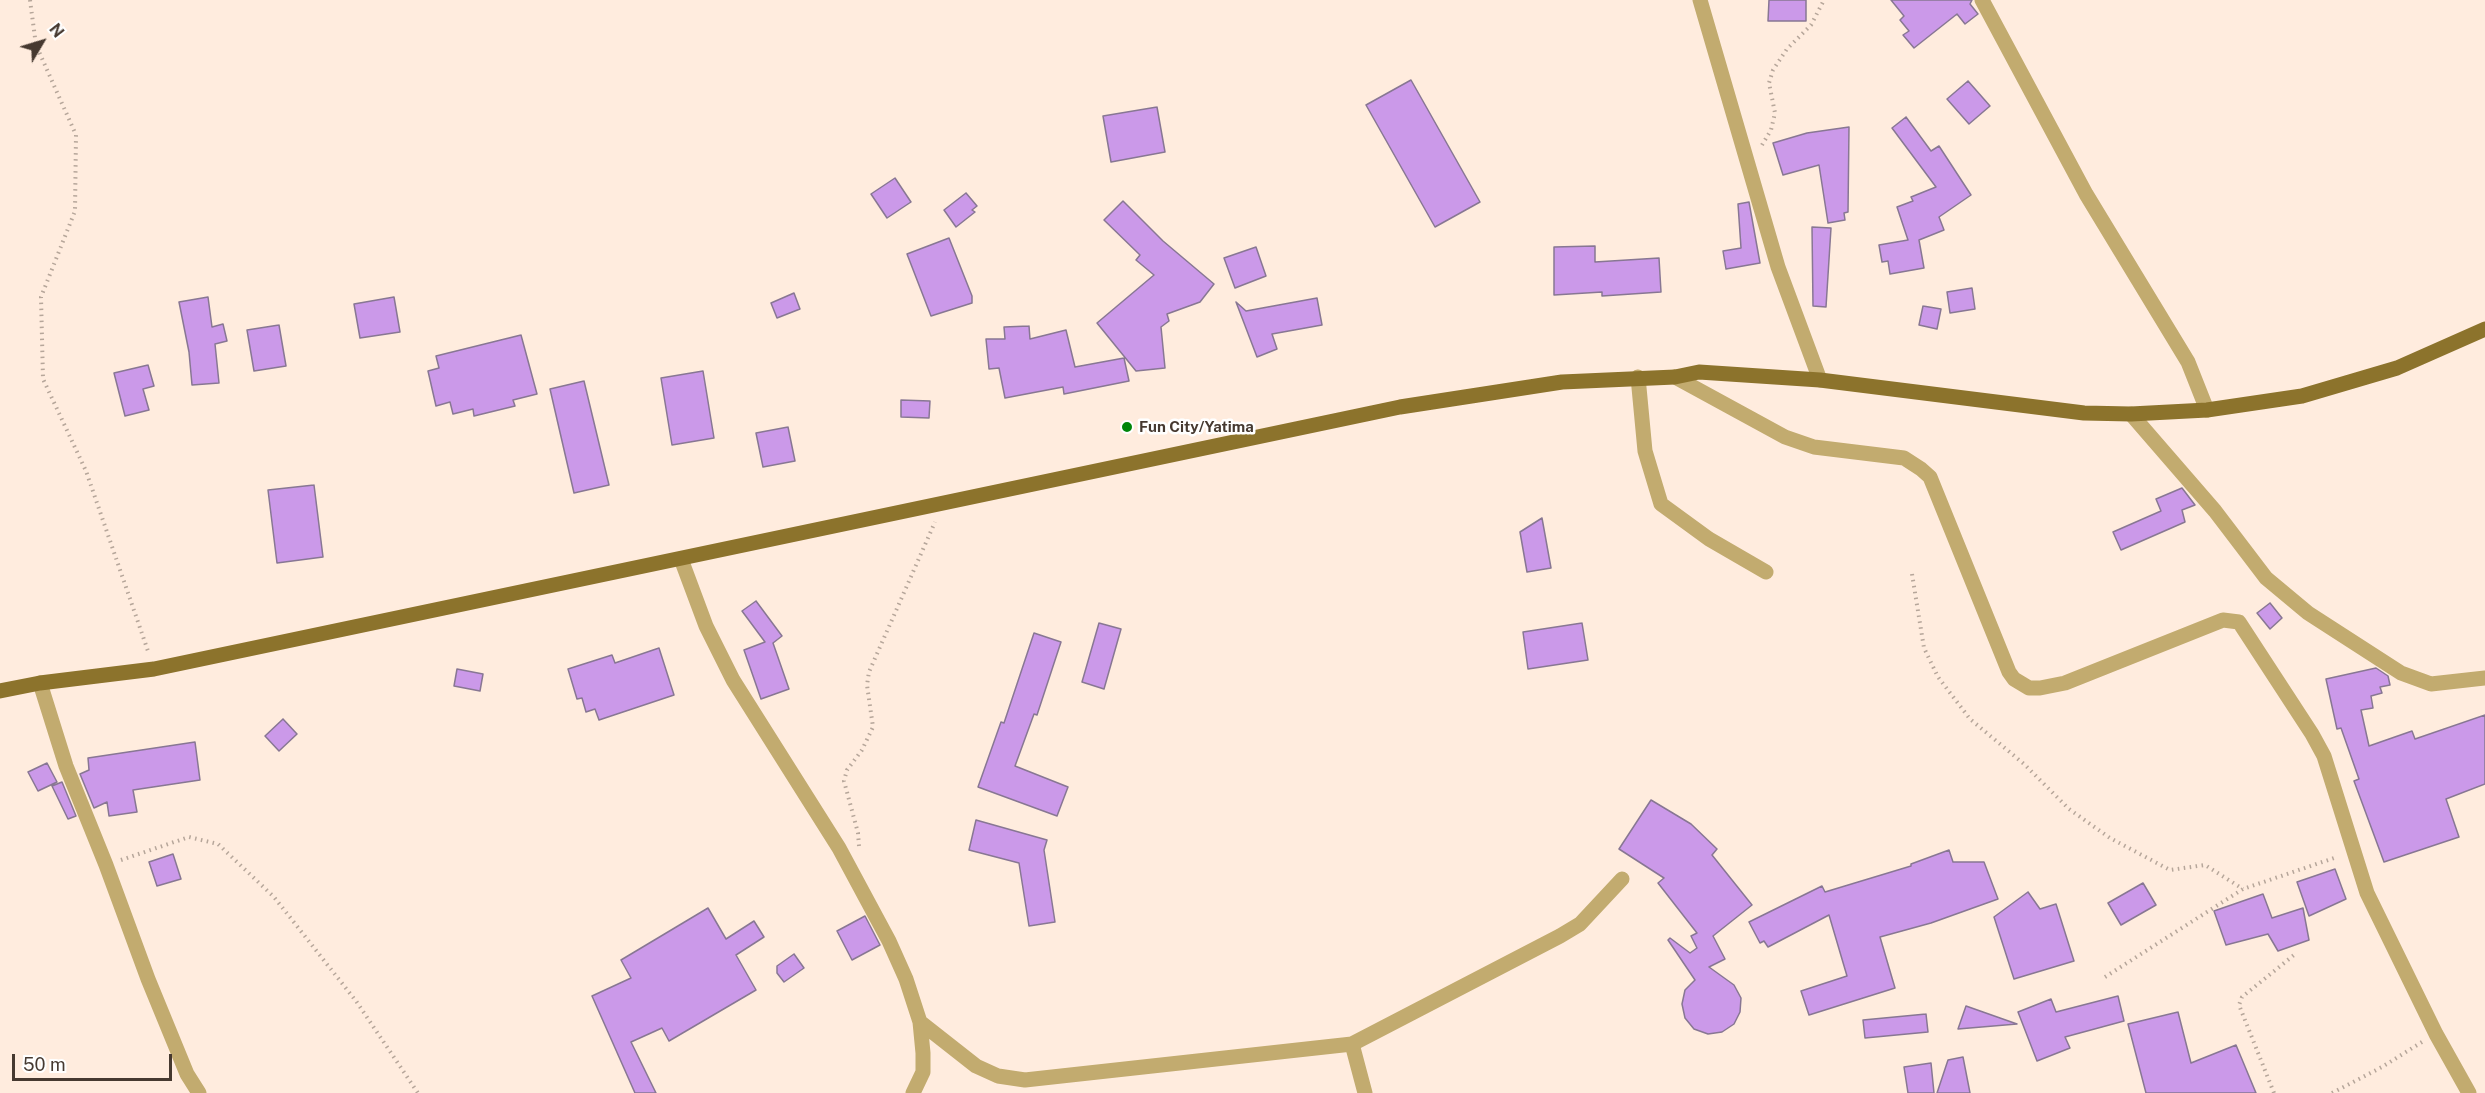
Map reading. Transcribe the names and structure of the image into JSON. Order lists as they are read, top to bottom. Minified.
{"places":["Fun City/Yatima"],"scale_bar":"50 m","north":"top right"}
